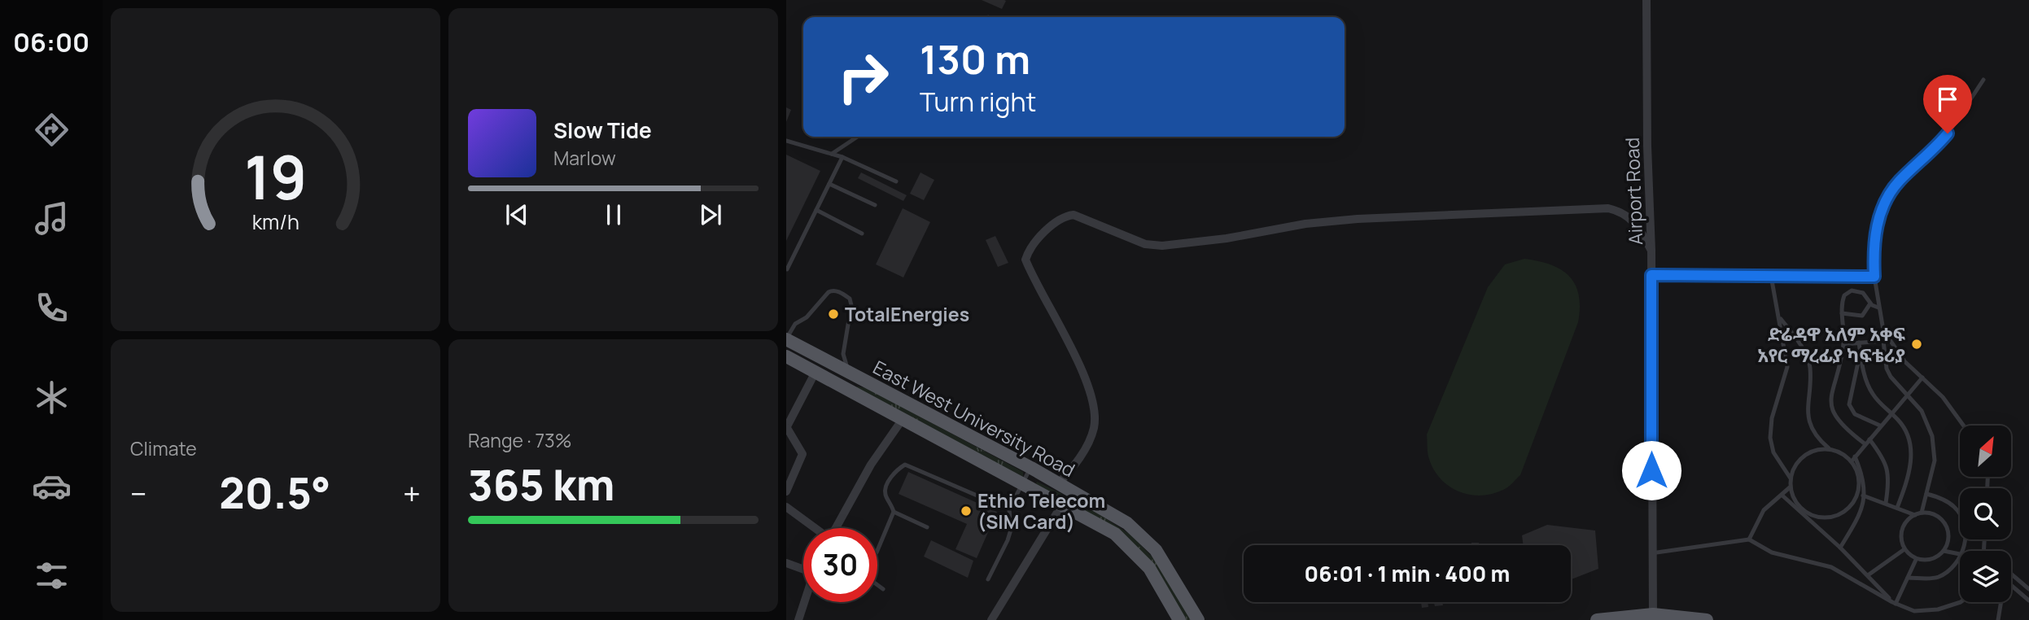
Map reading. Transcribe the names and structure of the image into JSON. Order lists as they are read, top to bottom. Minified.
{"streets":{"main road":["East West University Road"],"street":["Airport Road"]},"places":["TotalEnergies","ድሬዳዋ አለም አቀፍ አየር ማረፊያ ካፍቴሪያ","Ethio Telecom (SIM Card)"],"north":"top right","page":{"tabs":"06:00","turn":["130 m","Turn right"],"song":["Slow Tide","Marlow"],"tile":["Climate",["Range · 73%","365 km"]],"heat":["−","20.5°","+"],"limit":"30","trip":"06:01 · 1 min · 400 m","gauge":["19","km/h"]}}
